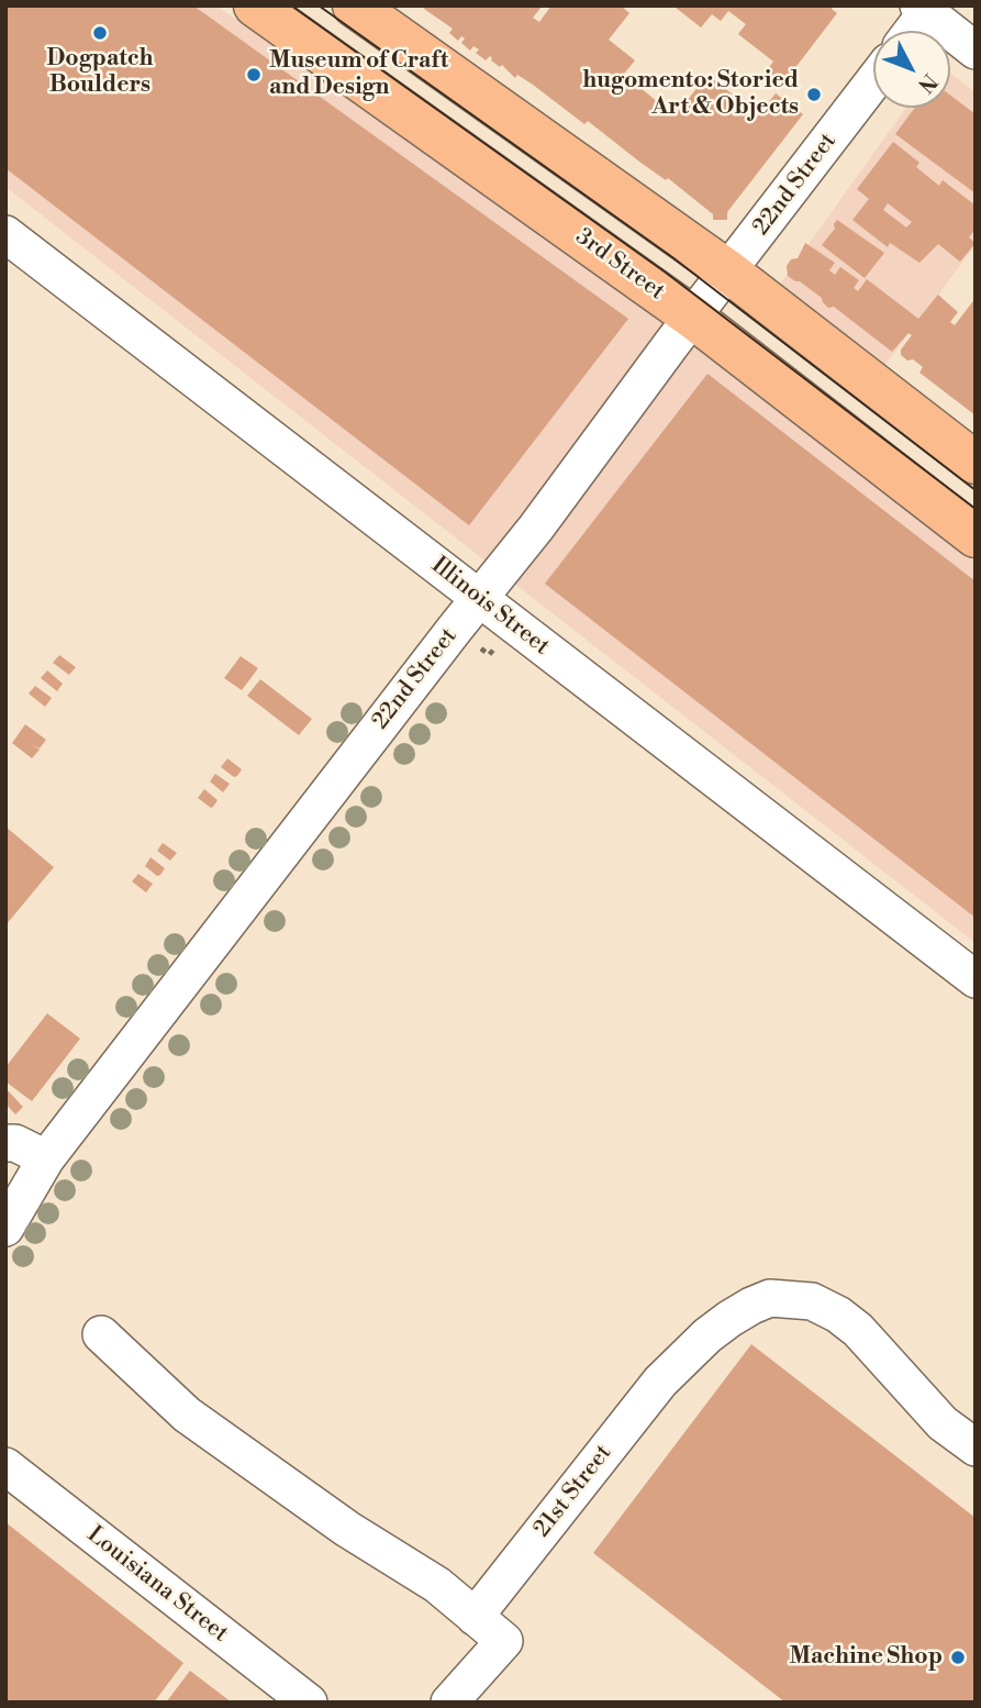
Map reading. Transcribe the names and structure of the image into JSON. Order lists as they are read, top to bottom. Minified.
{"streets":{"main road":["3rd Street"],"street":["22nd Street","Illinois Street","21st Street","Louisiana Street"]},"crossings":[["22nd Street","3rd Street"],["22nd Street","Illinois Street"]],"places":["Dogpatch Boulders","Museum of Craft and Design","hugomento: Storied Art & Objects","Machine Shop"],"north":"bottom right"}
